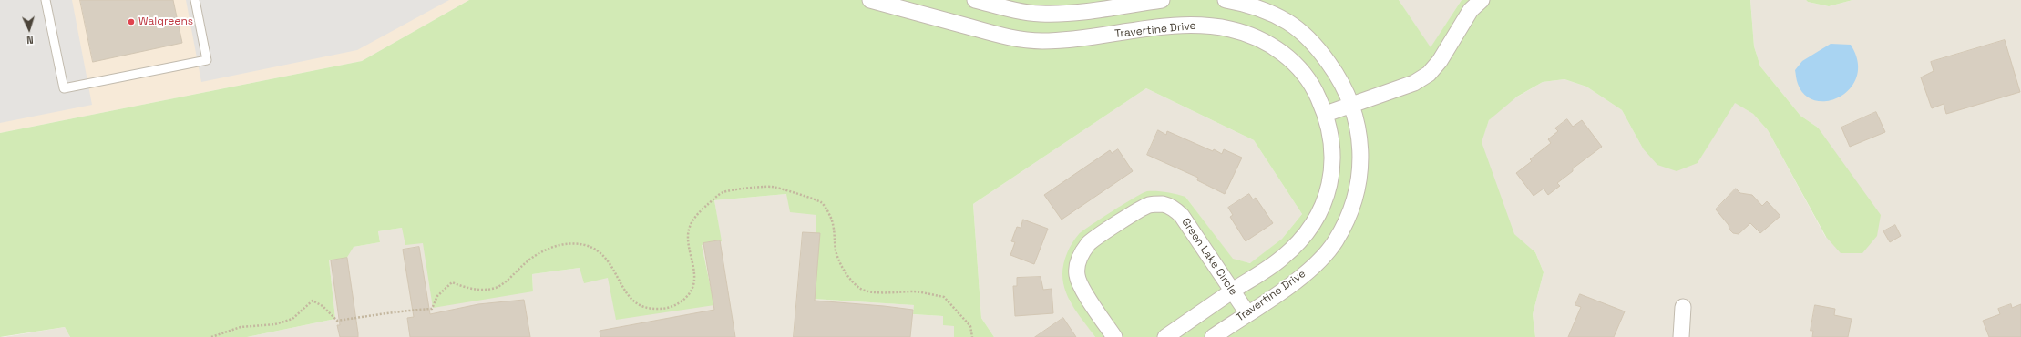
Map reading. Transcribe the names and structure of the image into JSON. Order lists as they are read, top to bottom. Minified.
{"streets":{"street":["Travertine Drive","Green Lake Circle"]},"crossings":[["Travertine Drive","Green Lake Circle"]],"places":["Walgreens"],"north":"bottom"}
